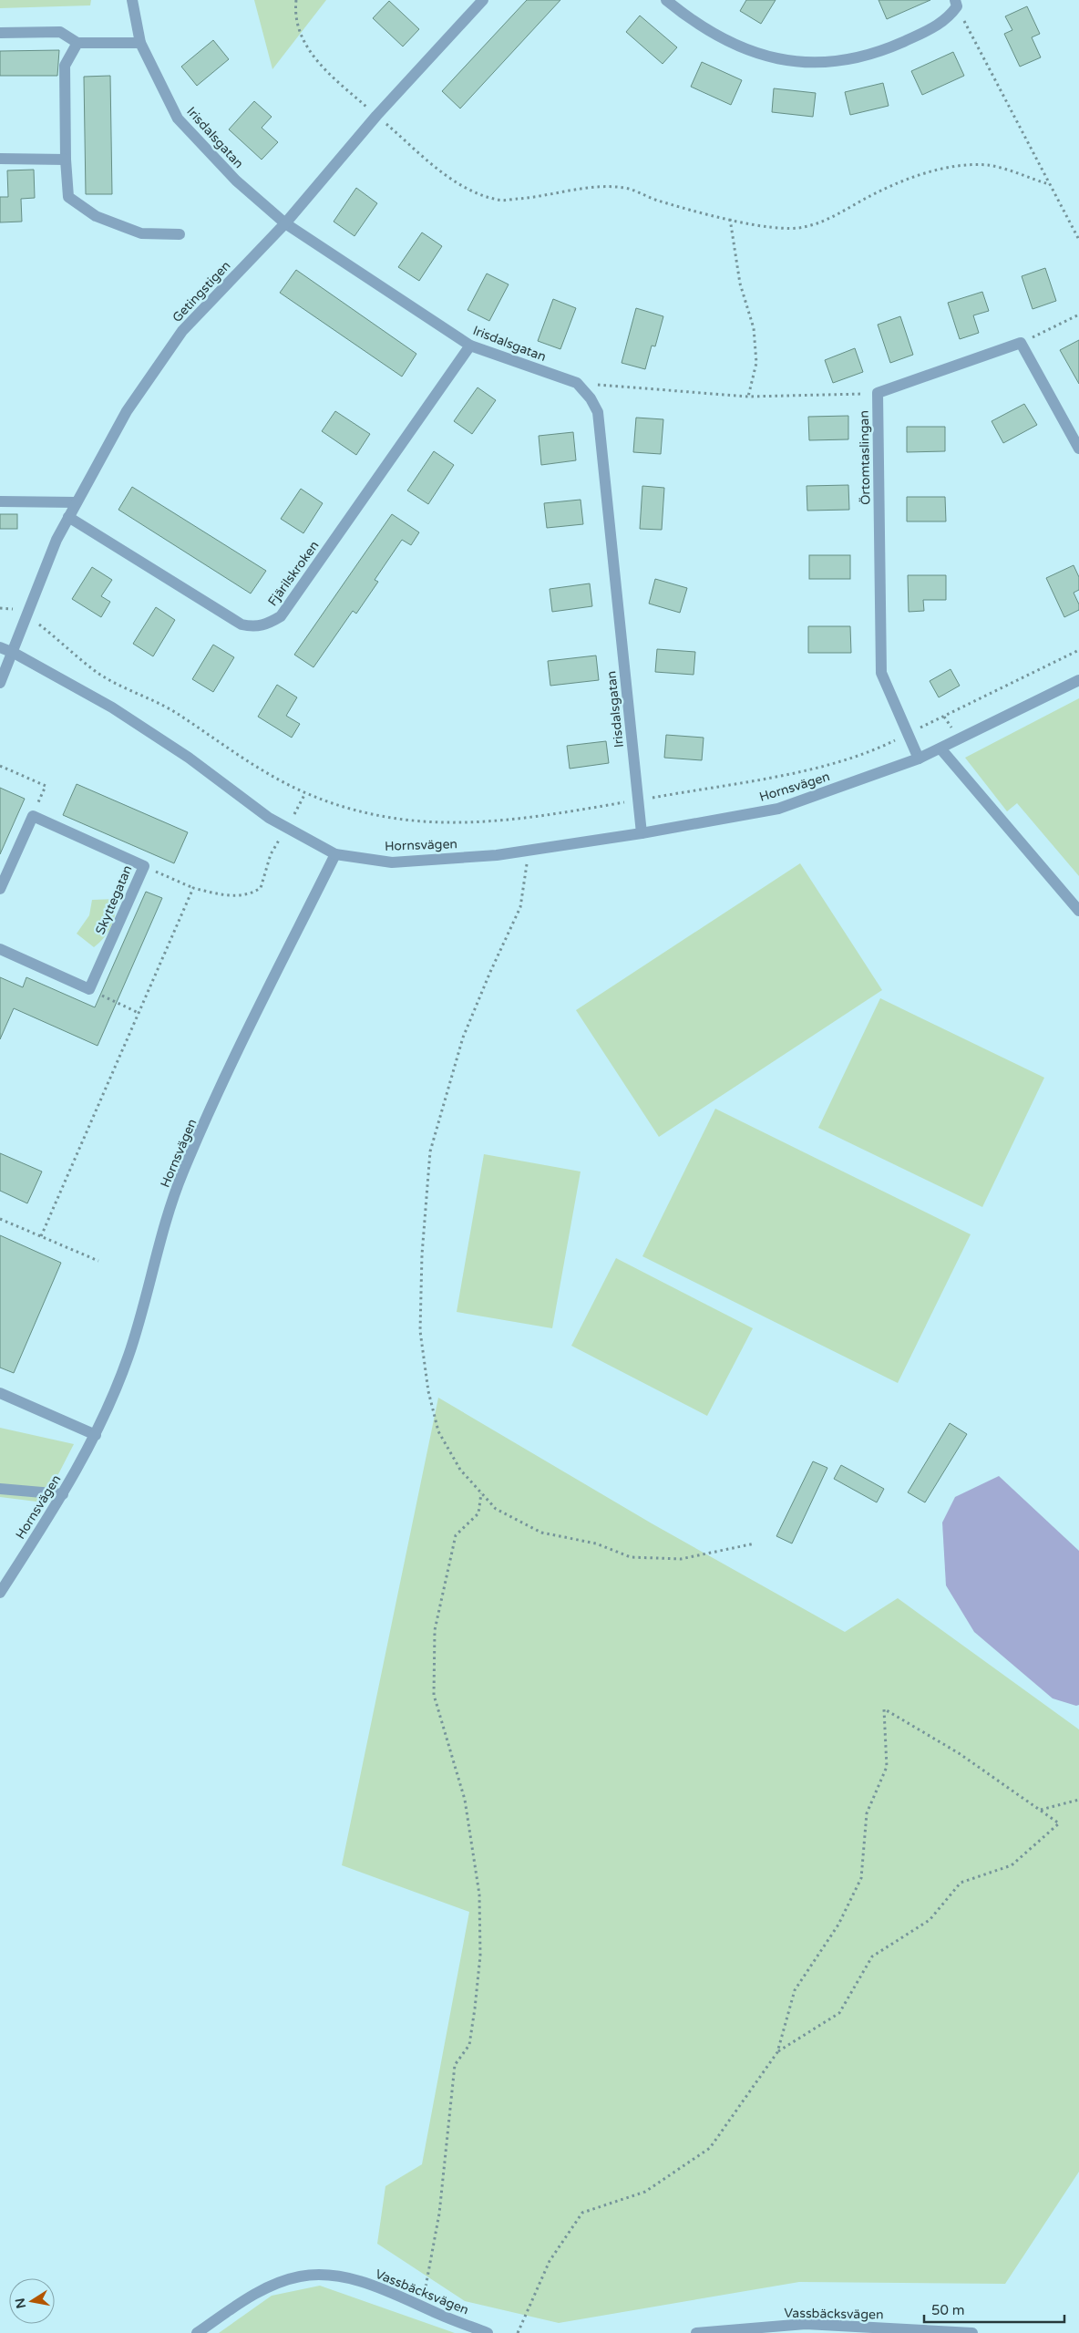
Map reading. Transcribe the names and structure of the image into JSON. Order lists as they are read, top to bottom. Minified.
{"streets":{"street":["Irisdalsgatan","Getingstigen","Örtomtaslingan","Fjärilskroken","Hornsvägen","Skyttegatan","Vassbäcksvägen"]},"crossings":[["Irisdalsgatan","Getingstigen"],["Irisdalsgatan","Fjärilskroken"],["Irisdalsgatan","Hornsvägen"],["Getingstigen","Fjärilskroken"],["Örtomtaslingan","Hornsvägen"]],"scale_bar":"50 m","north":"left"}
